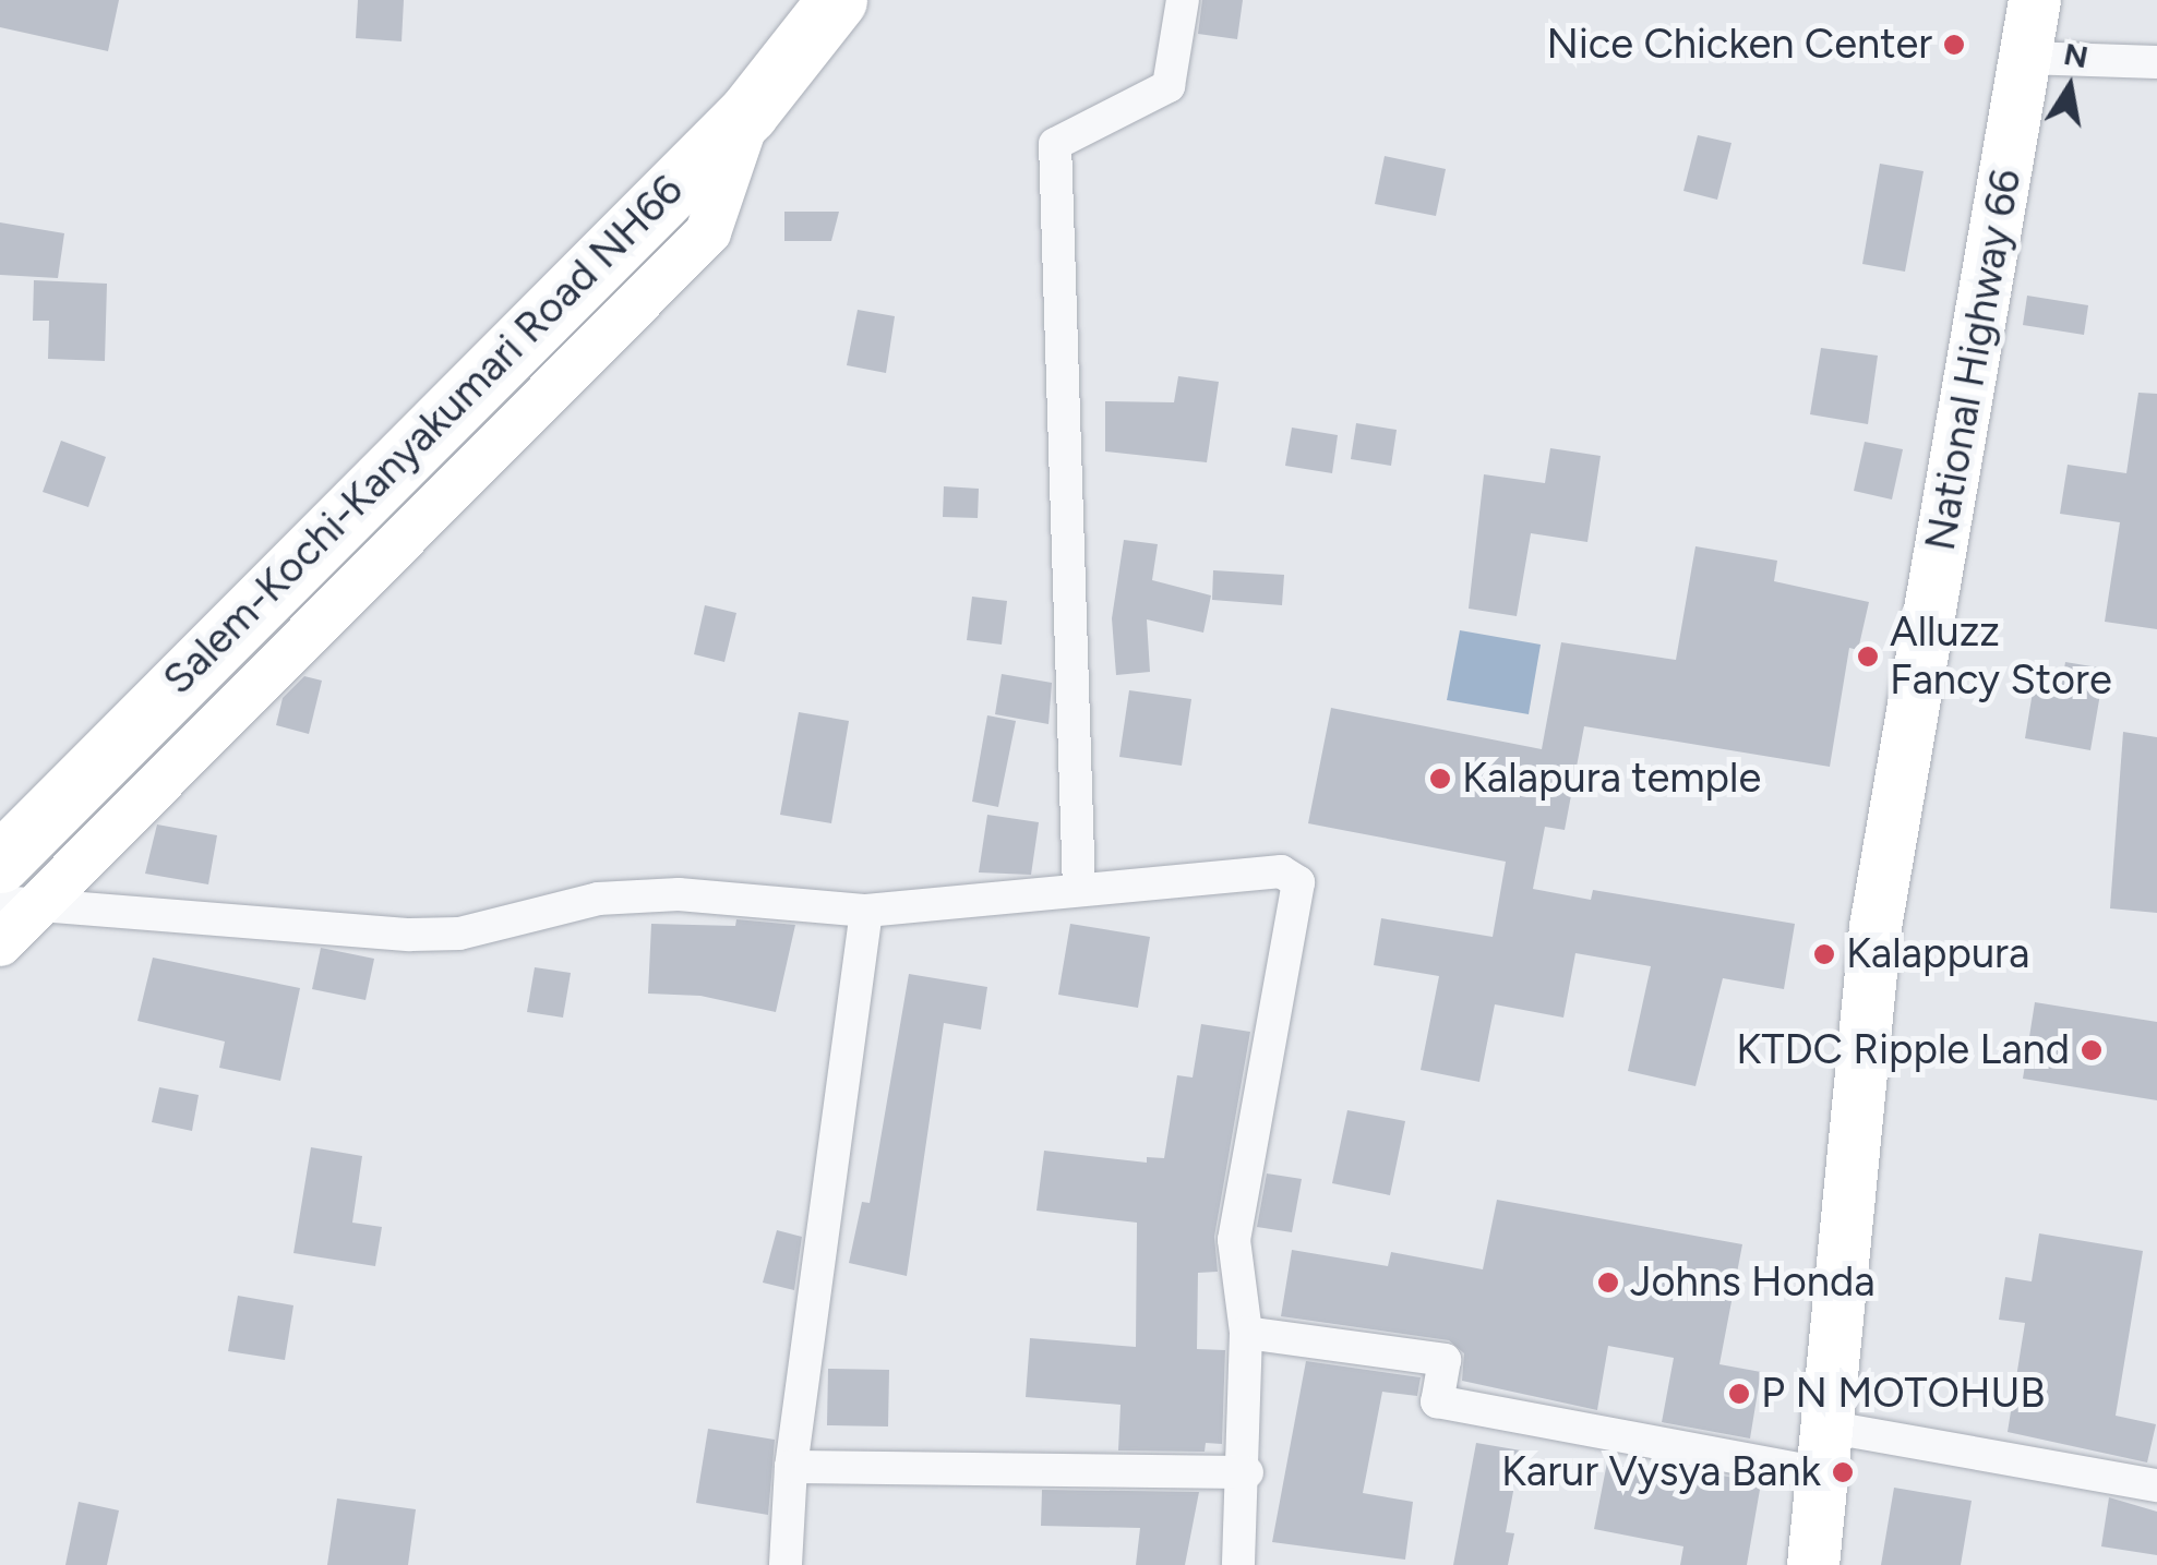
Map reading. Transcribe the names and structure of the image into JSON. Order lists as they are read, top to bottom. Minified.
{"streets":{"highway":["Salem-Kochi-Kanyakumari Road NH66"],"main road":["National Highway 66"]},"places":["Nice Chicken Center","Alluzz Fancy Store","Kalapura temple","Kalappura","KTDC Ripple Land","Johns Honda","P N MOTOHUB","Karur Vysya Bank"],"north":"top"}
